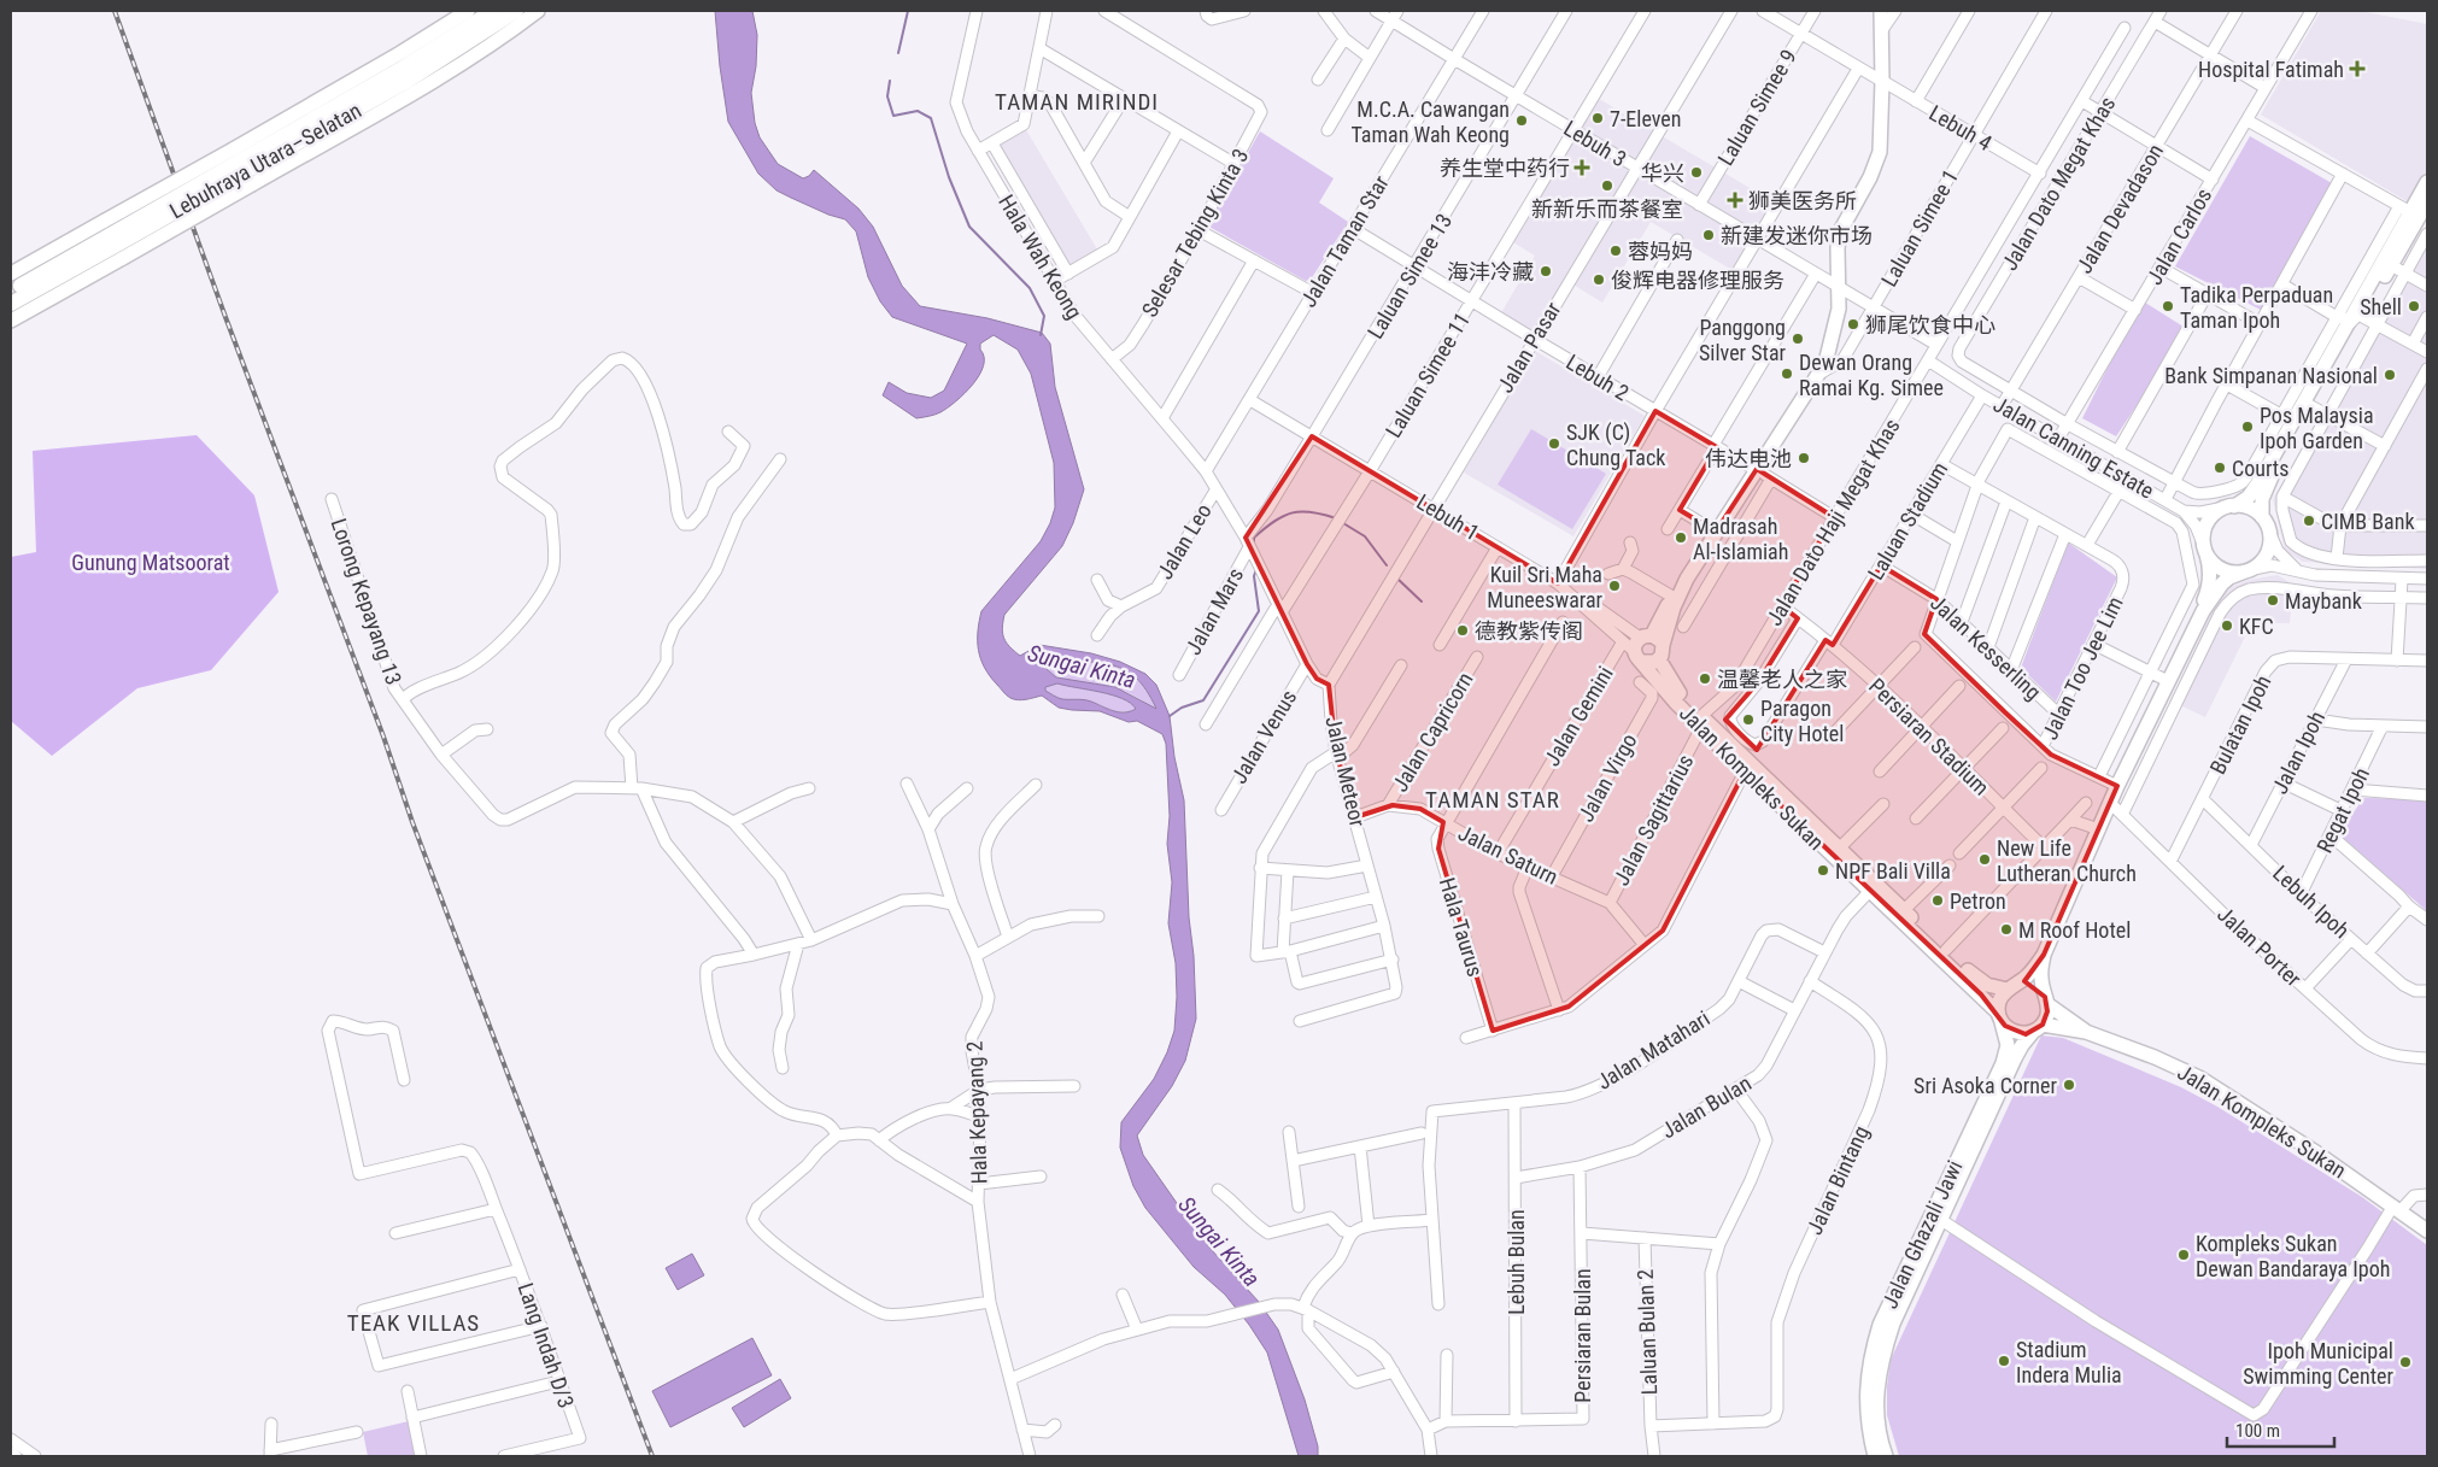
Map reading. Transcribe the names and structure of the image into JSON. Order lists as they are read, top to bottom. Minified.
{"streets":{"highway":["Lebuhraya Utara–Selatan"],"main road":["Jalan Kompleks Sukan","Jalan Ghazali Jawi"],"street":["Laluan Simee 9","Lebuh 4","Lebuh 3","Jalan Dato Megat Khas","Jalan Devadason","Laluan Simee 1","Selesar Tebing Kinta 3","Jalan Carlos","Jalan Taman Star","Hala Wah Keong","Laluan Simee 13","Jalan Pasar","Laluan Simee 11","Lebuh 2","Jalan Canning Estate","Lebuh 1","Laluan Stadium","Jalan Dato Haji Megat Khas","Jalan Leo","Lorong Kepayang 13","Jalan Mars","Jalan Kesserling","Jalan Too Jee Lim","Jalan Gemini","Bulatan Ipoh","Jalan Capricorn","Jalan Venus","Persiaran Stadium","Jalan Ipoh","Jalan Meteor","Jalan Virgo","Regat Ipoh","Jalan Sagittarius","Jalan Saturn","Lebuh Ipoh","Hala Taurus","Jalan Porter","Jalan Matahari","Jalan Bulan","Hala Kepayang 2","Jalan Bintang","Lebuh Bulan","Laluan Bulan 2","Persiaran Bulan","Lang Indah D/3"]},"crossings":[["Laluan Simee 9","Lebuh 4"],["Laluan Simee 9","Lebuh 3"],["Lebuh 4","Laluan Simee 1"],["Lebuh 4","Jalan Dato Haji Megat Khas"],["Lebuh 3","Laluan Simee 1"],["Lebuh 3","Jalan Taman Star"],["Lebuh 3","Laluan Simee 13"],["Lebuh 3","Jalan Pasar"],["Lebuh 3","Laluan Simee 11"],["Lebuh 3","Jalan Dato Haji Megat Khas"],["Jalan Dato Megat Khas","Jalan Devadason"],["Jalan Devadason","Jalan Canning Estate"],["Selesar Tebing Kinta 3","Hala Wah Keong"],["Jalan Carlos","Jalan Canning Estate"],["Jalan Taman Star","Hala Wah Keong"],["Jalan Taman Star","Lebuh 2"],["Jalan Taman Star","Lebuh 1"],["Laluan Simee 13","Lebuh 2"],["Laluan Simee 13","Lebuh 1"],["Laluan Simee 13","Jalan Mars"],["Jalan Pasar","Lebuh 2"],["Jalan Pasar","Lebuh 1"],["Jalan Pasar","Jalan Meteor"],["Laluan Simee 11","Lebuh 2"],["Laluan Simee 11","Lebuh 1"],["Lebuh 2","Jalan Dato Haji Megat Khas"],["Jalan Canning Estate","Laluan Stadium"],["Jalan Canning Estate","Jalan Dato Haji Megat Khas"],["Lebuh 1","Jalan Gemini"],["Lebuh 1","Jalan Kompleks Sukan"],["Laluan Stadium","Jalan Kesserling"],["Laluan Stadium","Jalan Too Jee Lim"],["Laluan Stadium","Persiaran Stadium"],["Jalan Dato Haji Megat Khas","Persiaran Stadium"],["Jalan Dato Haji Megat Khas","Jalan Kompleks Sukan"],["Jalan Kesserling","Jalan Too Jee Lim"],["Jalan Gemini","Jalan Saturn"],["Bulatan Ipoh","Jalan Ipoh"],["Bulatan Ipoh","Lebuh Ipoh"],["Bulatan Ipoh","Jalan Porter"],["Jalan Capricorn","Jalan Saturn"],["Jalan Ipoh","Lebuh Ipoh"],["Jalan Meteor","Jalan Saturn"],["Jalan Virgo","Jalan Saturn"],["Jalan Kompleks Sukan","Jalan Bulan"],["Jalan Kompleks Sukan","Jalan Ghazali Jawi"],["Regat Ipoh","Lebuh Ipoh"],["Jalan Sagittarius","Jalan Saturn"],["Jalan Saturn","Hala Taurus"],["Jalan Matahari","Jalan Bulan"],["Jalan Matahari","Lebuh Bulan"],["Jalan Bulan","Jalan Bintang"],["Jalan Bulan","Lebuh Bulan"],["Jalan Bulan","Persiaran Bulan"],["Lebuh Bulan","Persiaran Bulan"]],"districts":["TAMAN MIRINDI","TAMAN STAR","TEAK VILLAS"],"water":["Sungai Kinta"],"parks":["Gunung Matsoorat"],"places":{"health":["Hospital Fatimah","养生堂中药行","狮美医务所"],"other":["7-Eleven","M.C.A. Cawangan Taman Wah Keong","华兴","新新乐而茶餐室","新建发迷你市场","蓉妈妈","海沣冷藏","俊辉电器修理服务","Tadika Perpaduan Taman Ipoh","Shell","狮尾饮食中心","Panggong Silver Star","Dewan Orang Ramai Kg. Simee","Bank Simpanan Nasional","Pos Malaysia Ipoh Garden","SJK (C) Chung Tack","伟达电池","Courts","CIMB Bank","Madrasah Al-Islamiah","Kuil Sri Maha Muneeswarar","Maybank","KFC","德教紫传阁","温馨老人之家","Paragon City Hotel","New Life Lutheran Church","NPF Bali Villa","Petron","M Roof Hotel","Sri Asoka Corner","Kompleks Sukan Dewan Bandaraya Ipoh","Stadium Indera Mulia","Ipoh Municipal Swimming Center"]},"scale_bar":"100 m"}
